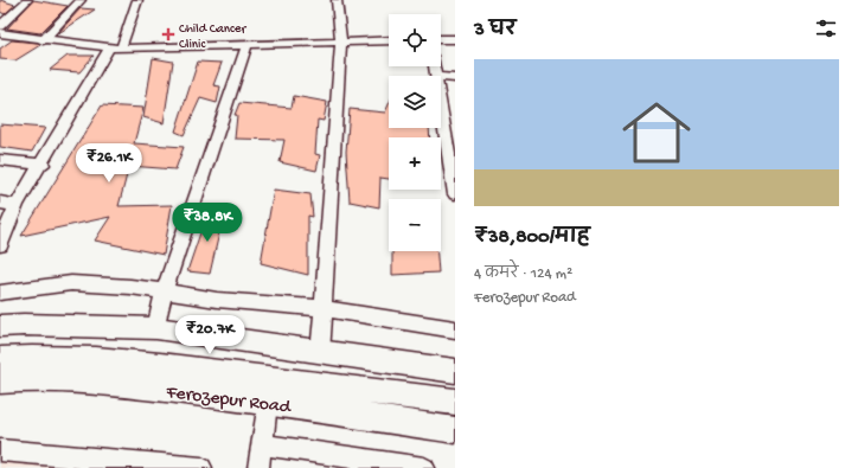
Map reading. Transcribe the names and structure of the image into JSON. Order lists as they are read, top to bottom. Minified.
{"streets":{"main road":["Ferozepur Road"]},"places":{"health":["Child Cancer Clinic"]},"page":{"heading":"3 घर","map_buttons":["+","−"],"list":[{"name":"₹38,800/माह","note":"4 कमरे · 124 m² · Ferozepur Road"}],"price":["₹26.1K","₹38.8K","₹20.7K"]}}
